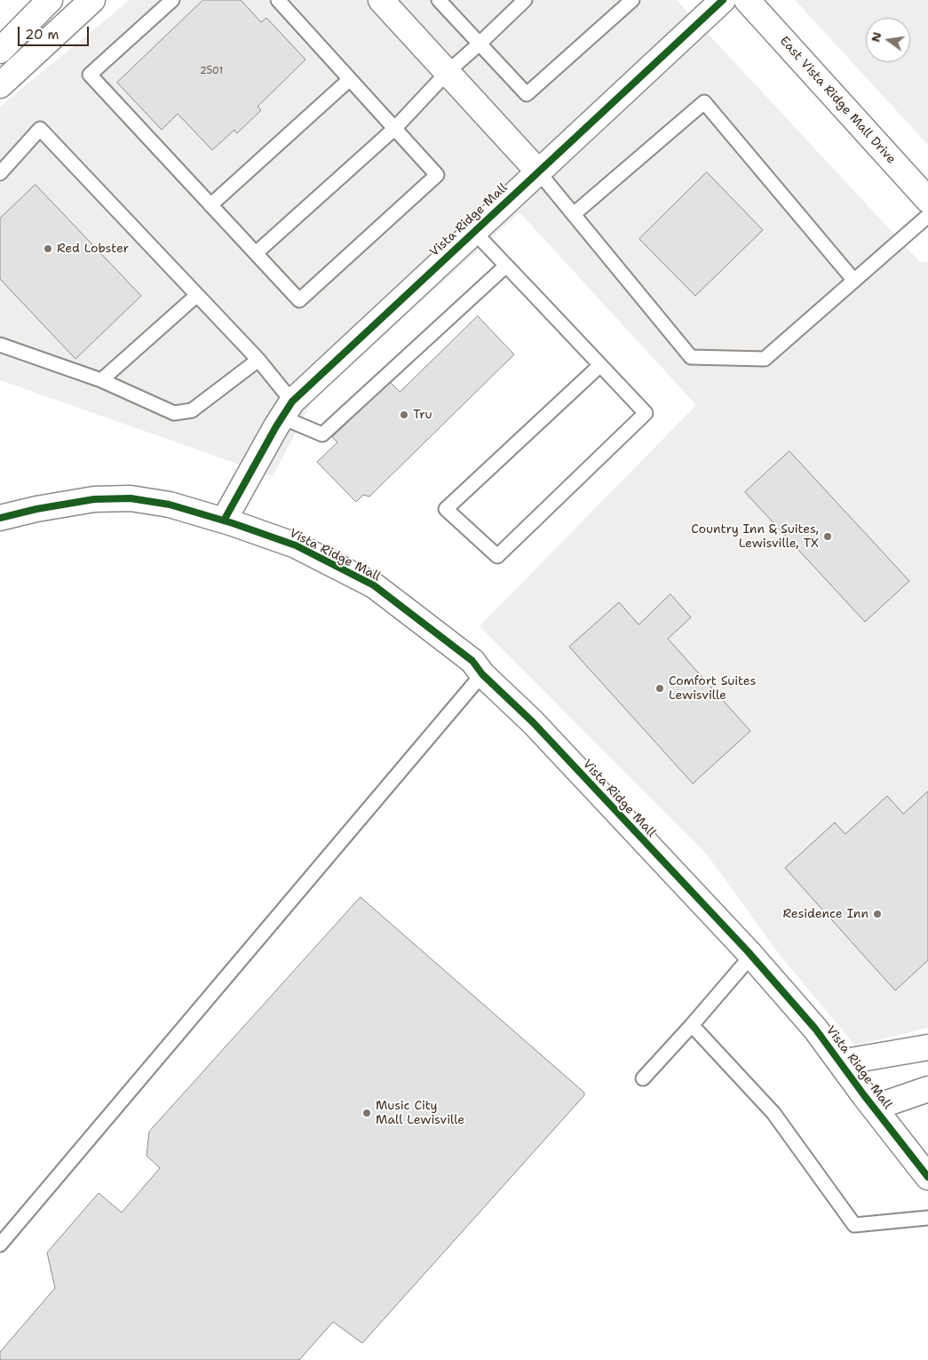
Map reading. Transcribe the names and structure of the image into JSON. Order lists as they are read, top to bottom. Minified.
{"streets":{"main road":["East Vista Ridge Mall Drive","Vista Ridge Mall"]},"places":["Red Lobster","Tru","Country Inn & Suites, Lewisville, TX","Comfort Suites Lewisville","Residence Inn","Music City Mall Lewisville"],"house_numbers":["2501"],"scale_bar":"20 m","north":"left"}
